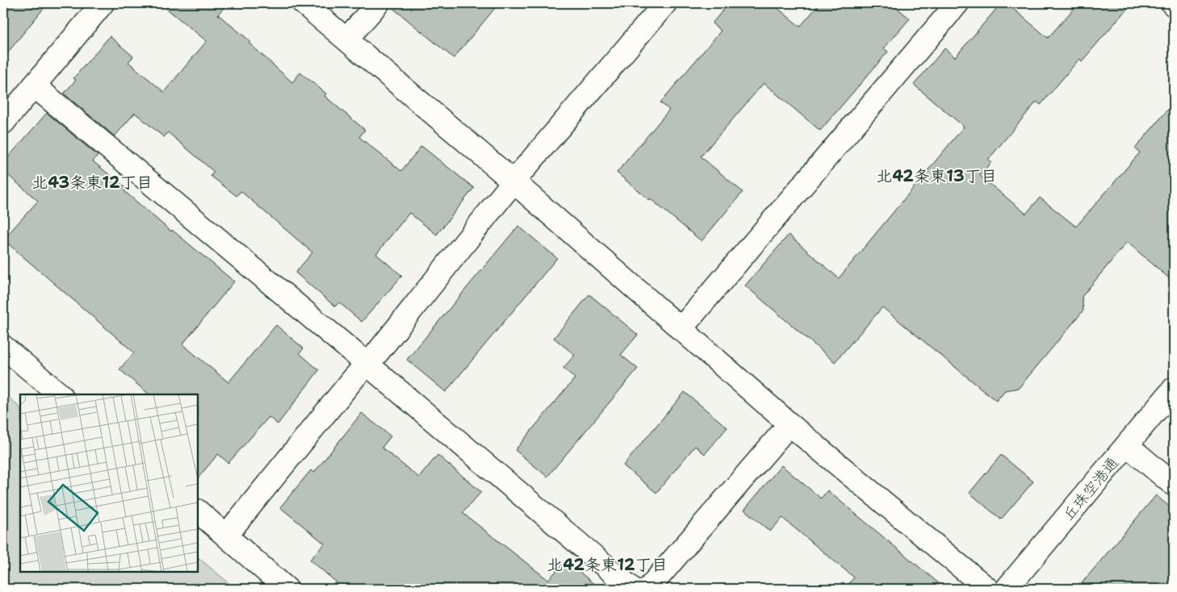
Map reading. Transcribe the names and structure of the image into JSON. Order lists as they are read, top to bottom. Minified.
{"streets":{"street":["丘珠空港通"]},"districts":["北42条東13丁目","北43条東12丁目","北42条東12丁目"]}
